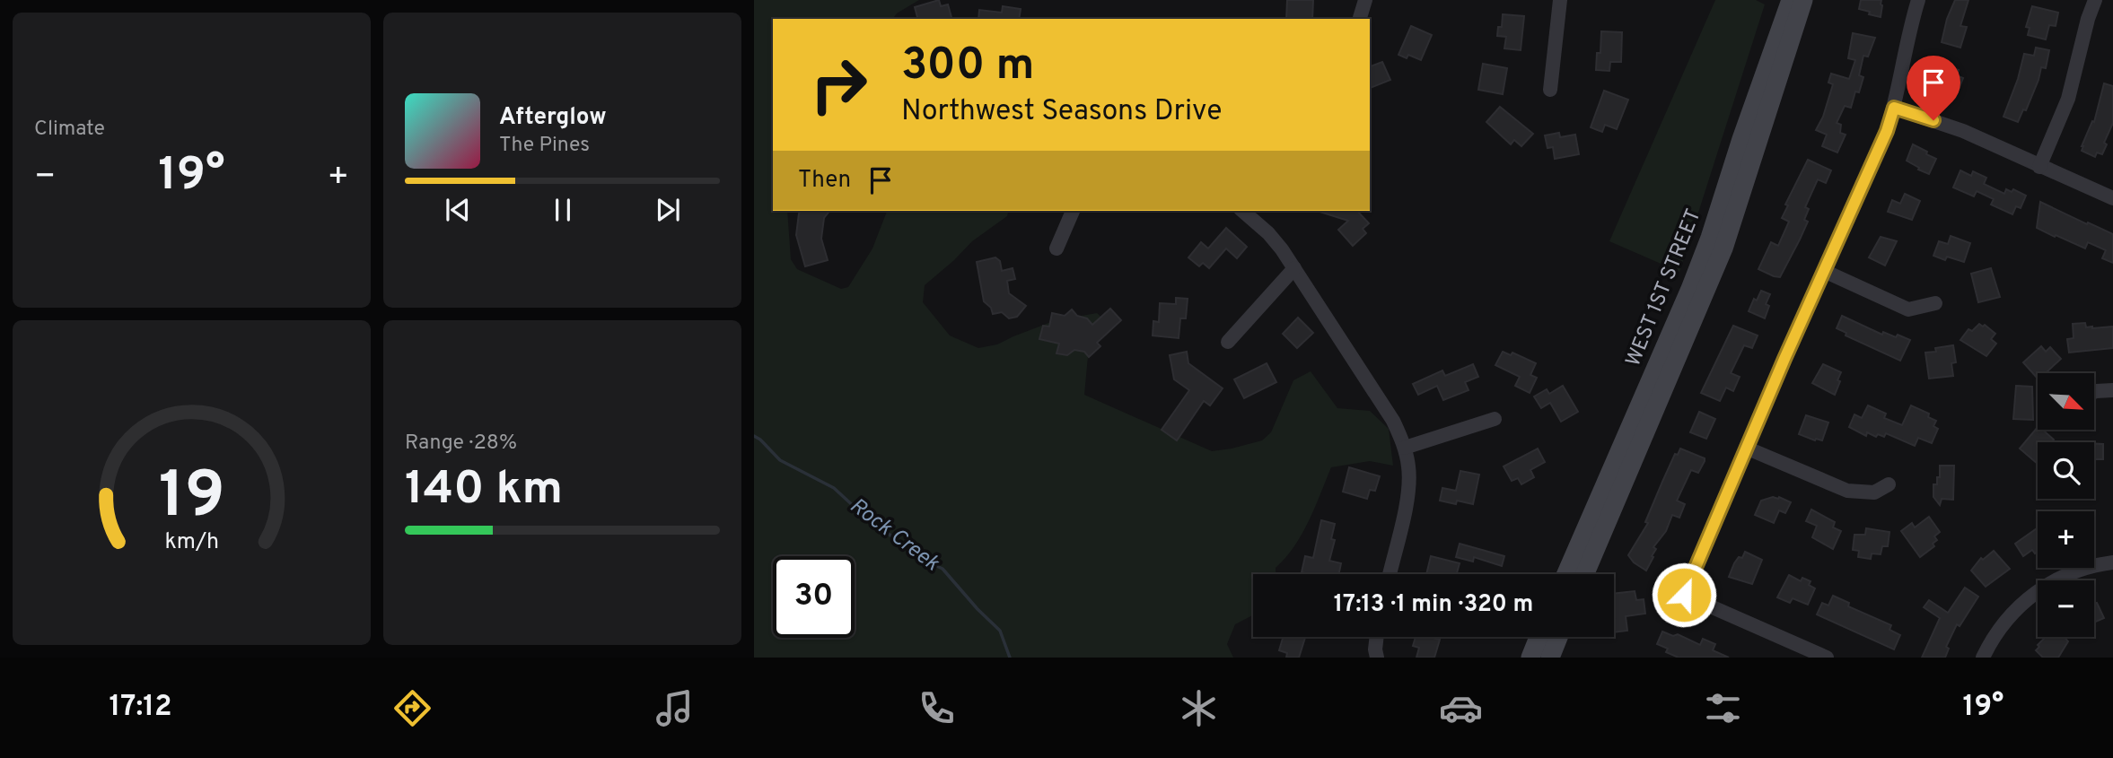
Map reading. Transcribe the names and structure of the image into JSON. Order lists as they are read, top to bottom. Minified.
{"streets":{"main road":["WEST 1ST STREET"]},"water":["Rock Creek"],"north":"bottom right","page":{"tile":["Climate",["Range · 28%","140 km"]],"turn":["300 m","Northwest Seasons Drive"],"song":["Afterglow","The Pines"],"then":"Then","heat":["−","19°","+"],"map_buttons":["+","−"],"limit":"30","trip":"17:13 · 1 min · 320 m","tabs":["17:12","19°"],"gauge":["19","km/h"]}}
